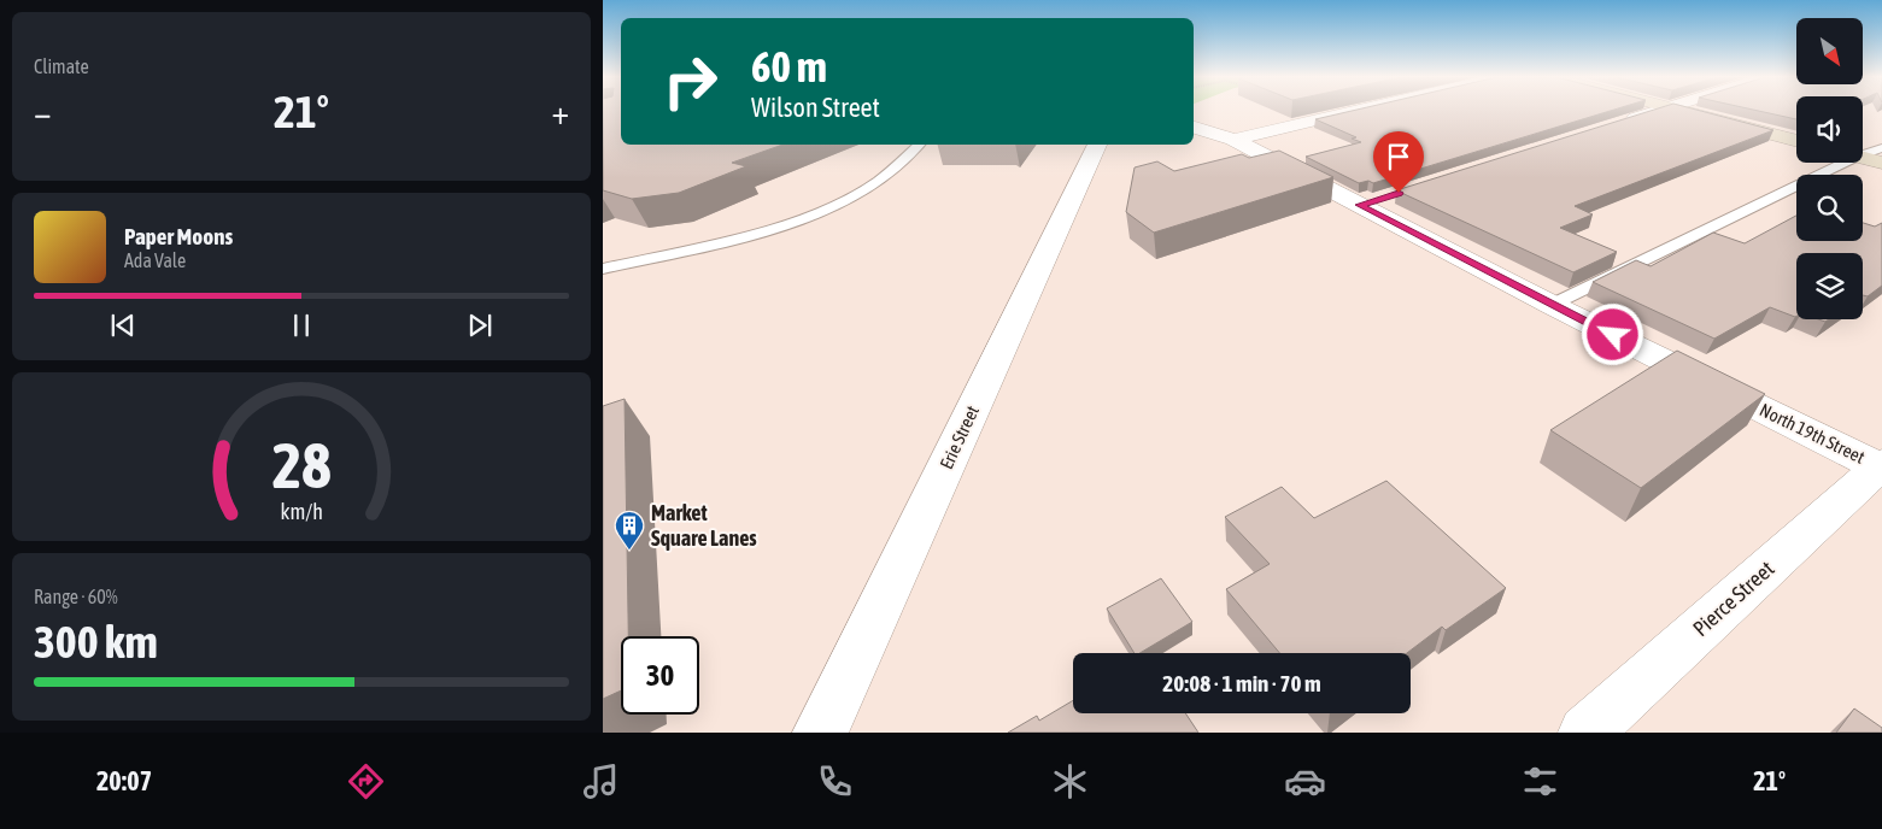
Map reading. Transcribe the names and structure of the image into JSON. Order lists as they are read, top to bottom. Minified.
{"streets":{"street":["North 19th Street","Erie Street","Pierce Street"]},"crossings":[["North 19th Street","Pierce Street"]],"places":{"building":["Market Square Lanes"]},"north":"bottom right","page":{"tile":["Climate",["Range · 60%","300 km"]],"turn":["60 m","Wilson Street"],"heat":["−","21°","+"],"song":["Paper Moons","Ada Vale"],"limit":"30","trip":"20:08 · 1 min · 70 m","tabs":["20:07","21°"],"gauge":["28","km/h"]}}
